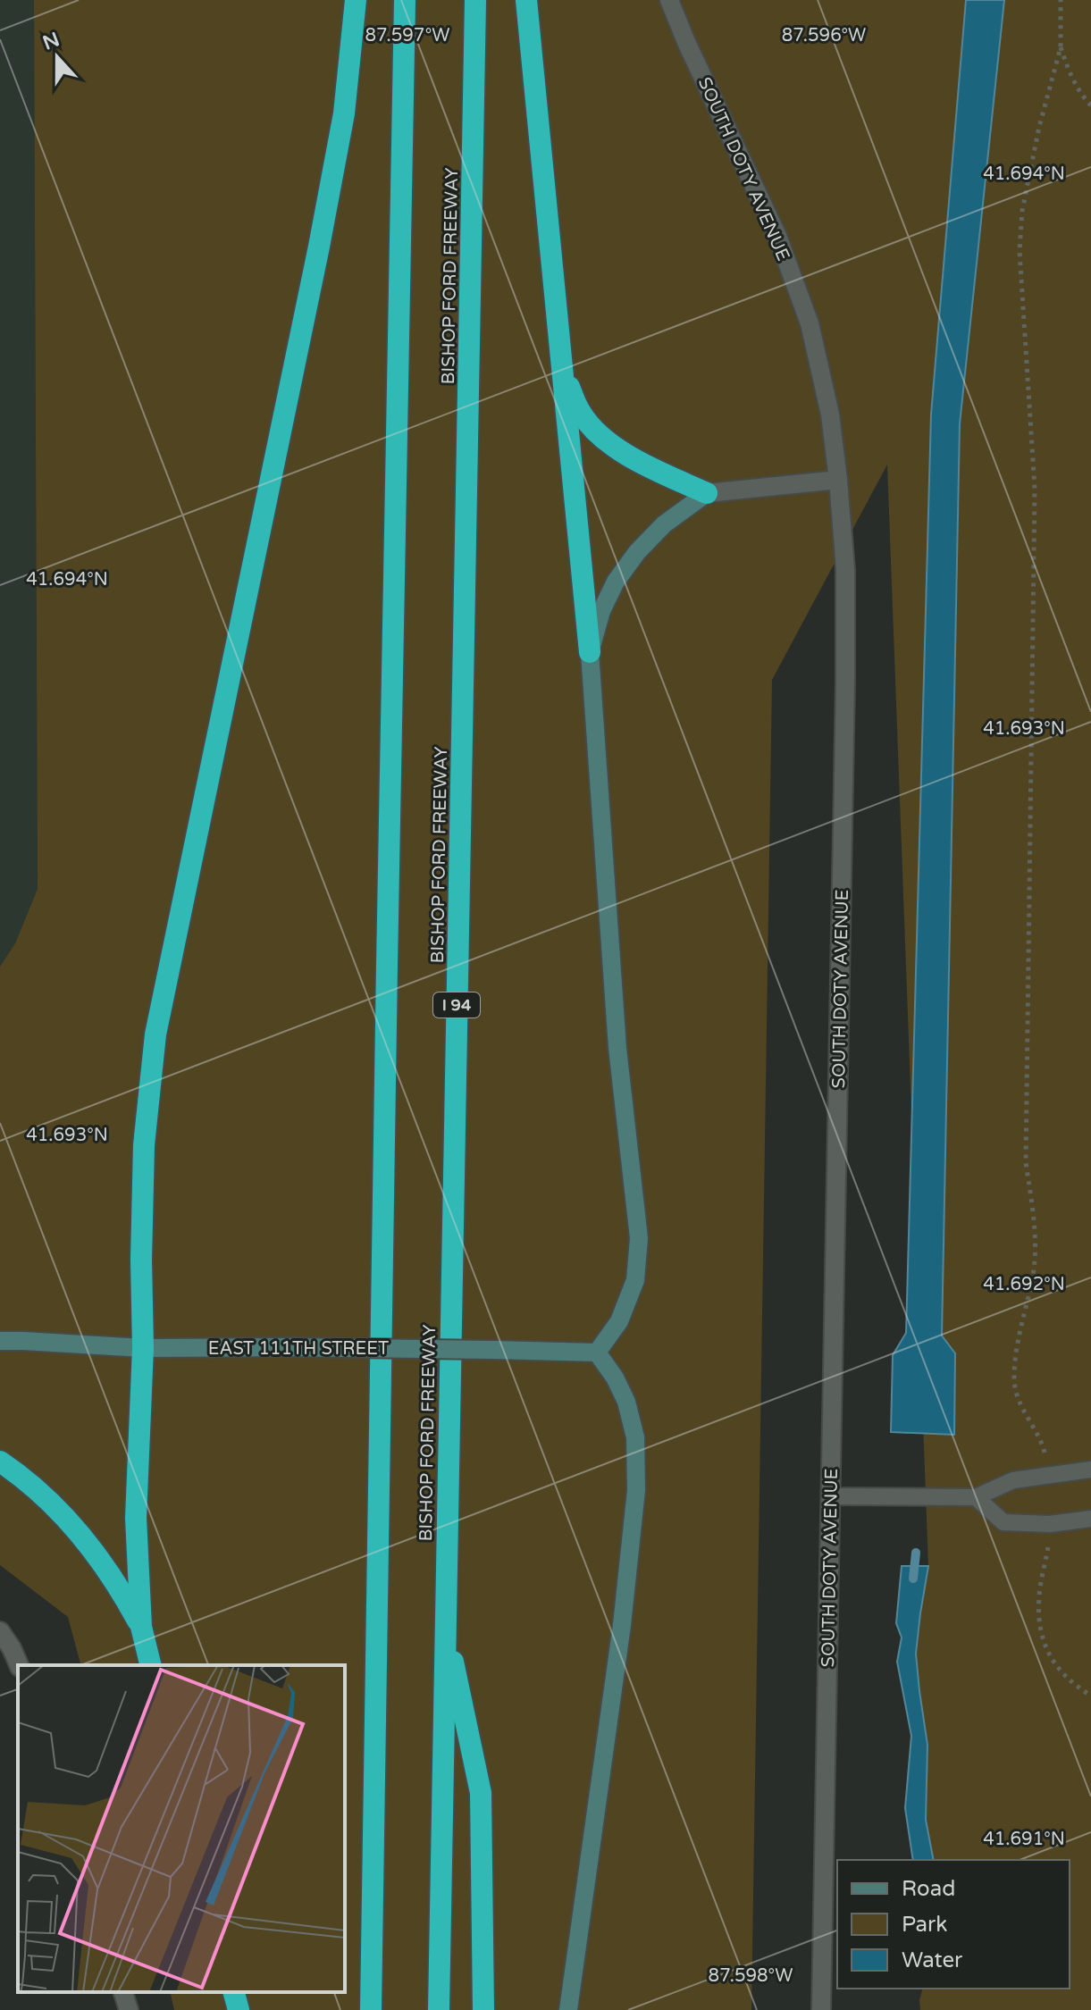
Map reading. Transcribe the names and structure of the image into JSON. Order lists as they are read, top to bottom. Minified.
{"streets":{"highway":["BISHOP FORD FREEWAY","I 94"],"main road":["EAST 111TH STREET"],"street":["SOUTH DOTY AVENUE"]},"legend":["Road","Park","Water"],"north":"top","coordinates":["87.597°W","87.596°W","41.694°N","41.693°N","41.692°N","41.691°N","87.598°W"]}
